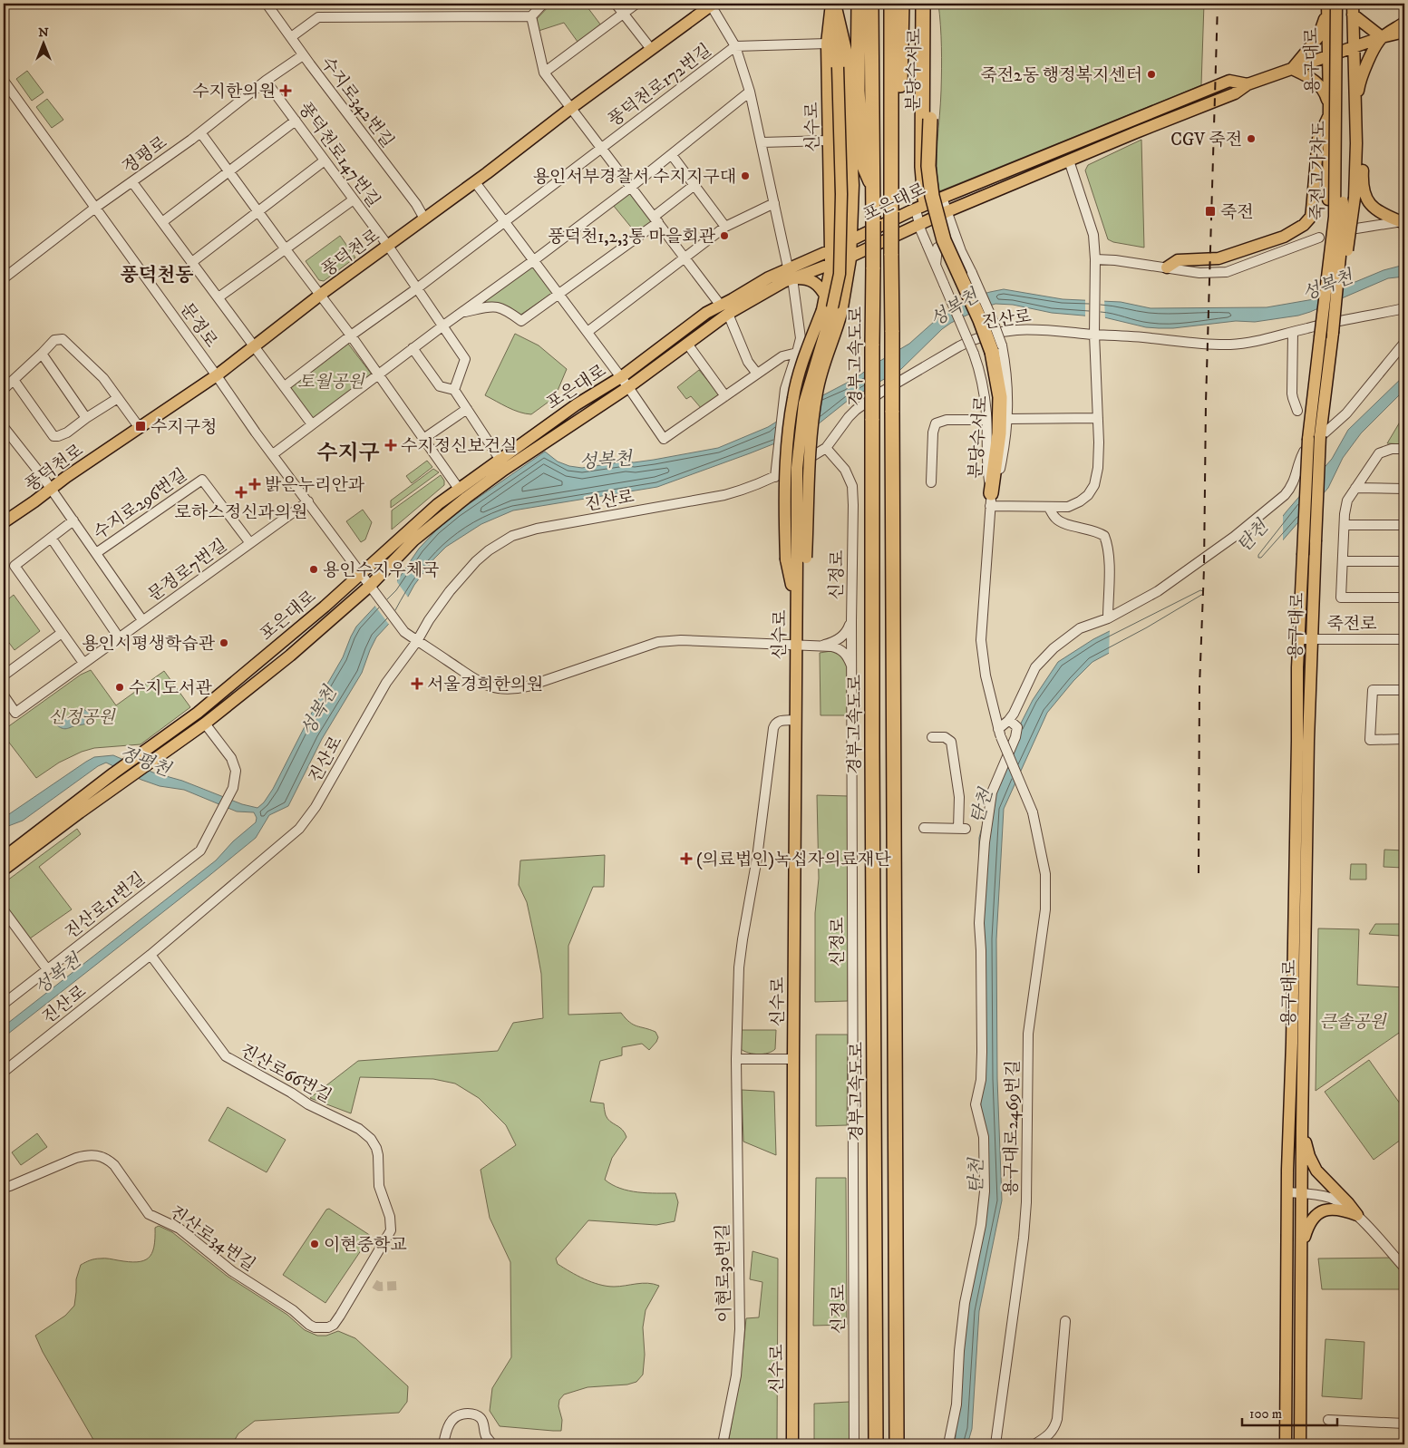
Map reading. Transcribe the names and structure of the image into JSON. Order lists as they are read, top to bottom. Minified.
{"streets":{"highway":["분당수서로","경부고속도로"],"main road":["용구대로","신수로","죽전고가차도","포은대로","풍덕천로"],"street":["풍덕천로172번길","수지로342번길","정평로","풍덕천로147번길","진산로","문정로","수지로296번길","문정로7번길","신정로","죽전로","진산로11번길","진산로66번길","용구대로2469번길","진산로34번길","이현로30번길"]},"crossings":[["용구대로","죽전고가차도"],["용구대로","포은대로"],["용구대로","죽전로"],["풍덕천로172번길","포은대로"],["풍덕천로172번길","풍덕천로"],["수지로342번길","정평로"],["수지로342번길","풍덕천로"],["신수로","포은대로"],["신수로","문정로"],["신수로","이현로30번길"],["정평로","풍덕천로147번길"],["정평로","문정로"],["풍덕천로147번길","풍덕천로"],["포은대로","문정로"],["포은대로","진산로11번길"],["풍덕천로","문정로"],["풍덕천로","수지로296번길"],["진산로","문정로"],["진산로","신정로"],["진산로","진산로66번길"],["문정로","문정로7번길"],["수지로296번길","문정로7번길"],["진산로66번길","진산로34번길"]],"districts":["풍덕천동","수지구"],"water":["성복천","탄천","정평천"],"parks":["토월공원","신정공원","큰솔공원"],"places":{"other":["죽전2동 행정복지센터","CGV 죽전","용인서부경찰서 수지지구대","풍덕천1,2,3통 마을회관","용인수지우체국","용인시평생학습관","수지도서관","이현중학교"],"health":["수지한의원","수지정신보건실","밝은누리안과","로하스정신과의원","서울경희한의원","(의료법인)녹십자의료재단"],"transit":["죽전","수지구청"]},"scale_bar":"100 m","north":"top"}
